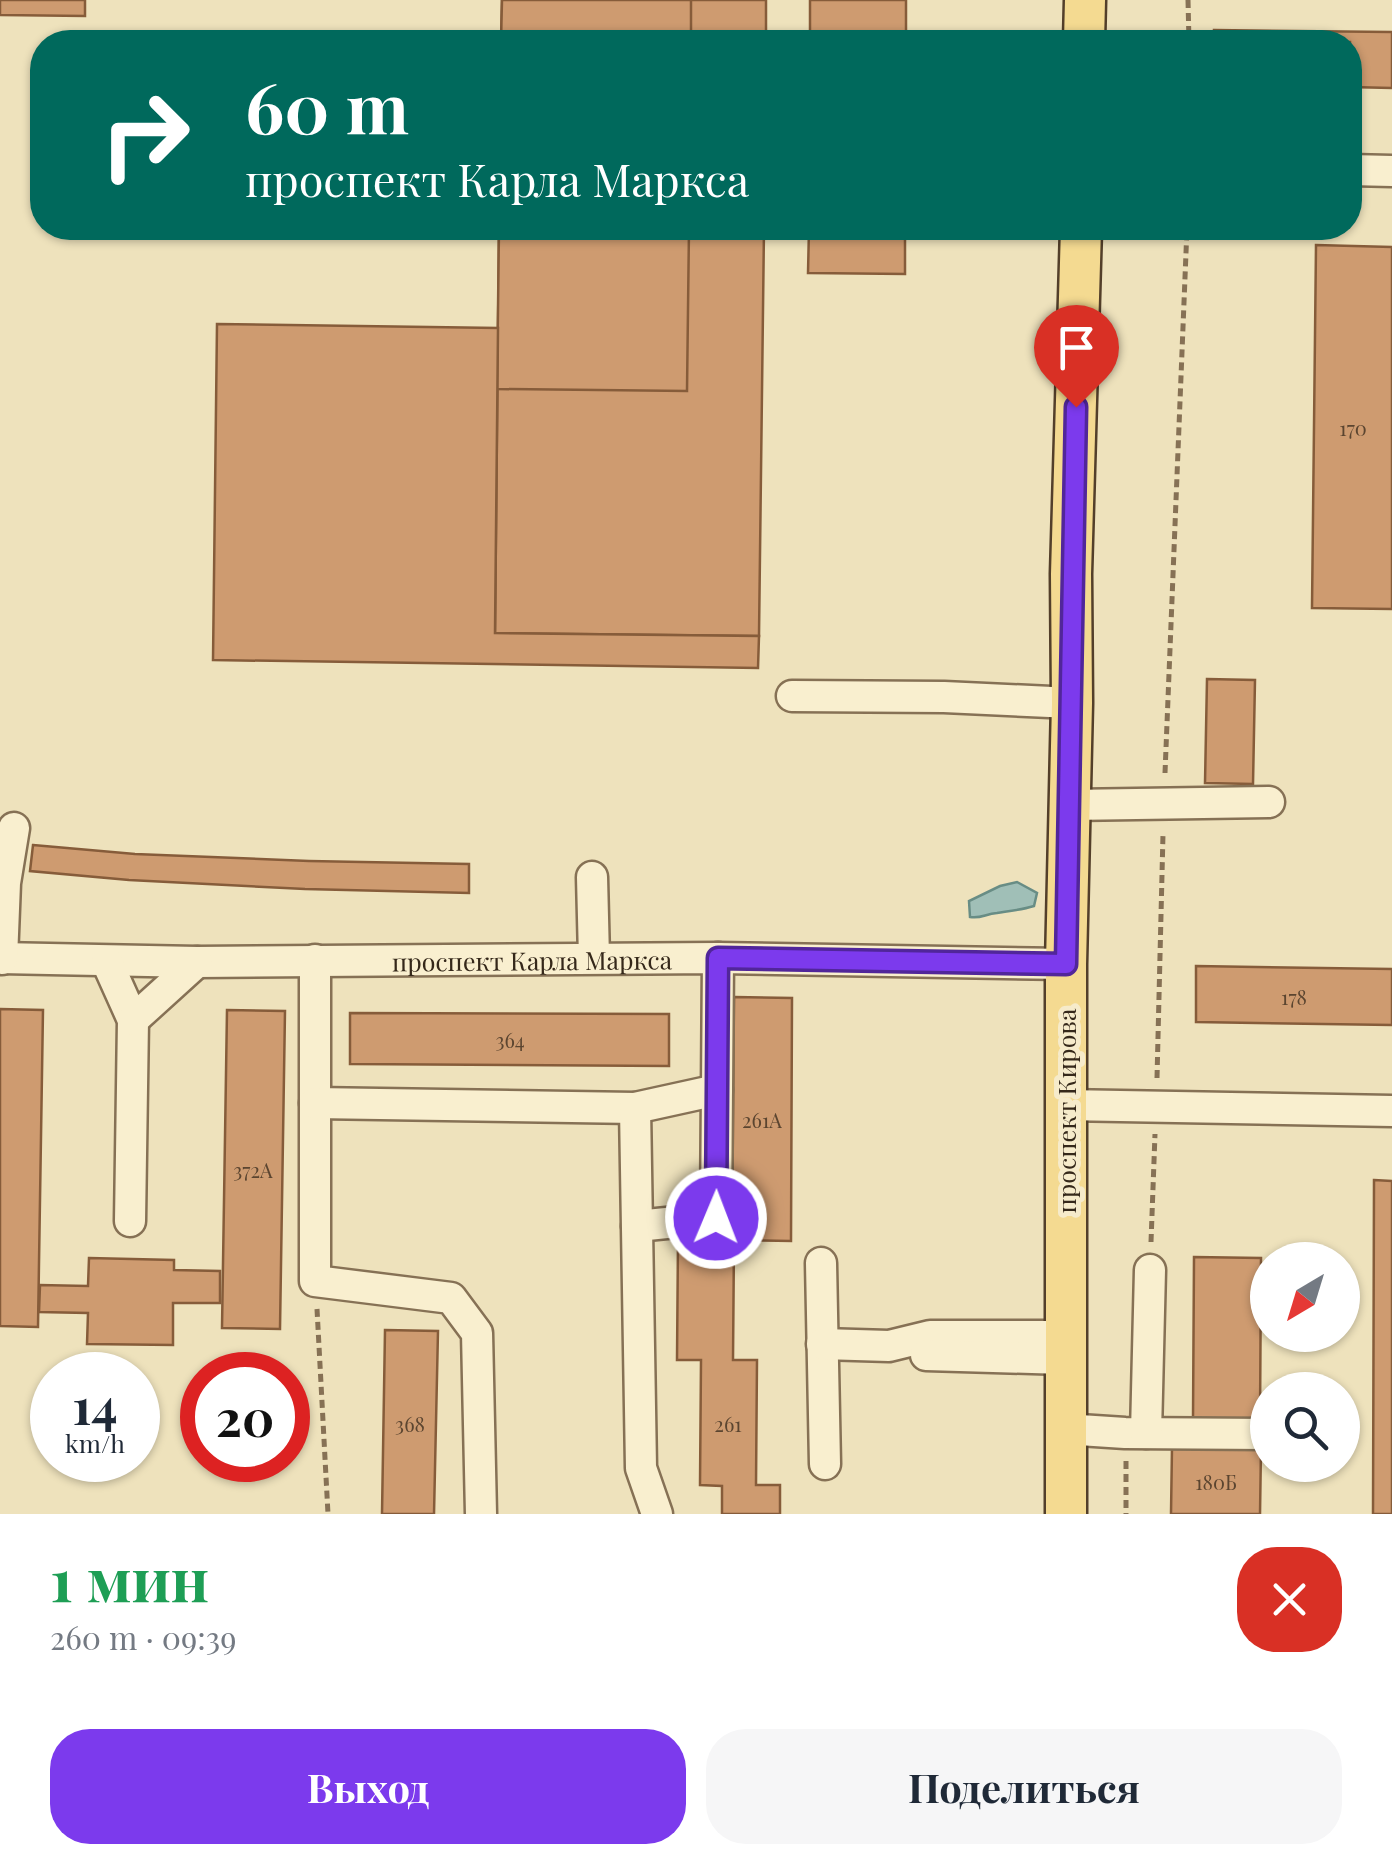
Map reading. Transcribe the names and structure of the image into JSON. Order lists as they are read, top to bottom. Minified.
{"streets":{"main road":["проспект Кирова"],"street":["проспект Карла Маркса"]},"crossings":[["проспект Карла Маркса","проспект Кирова"]],"house_numbers":["170","178","364","261А","372А","368","261","180Б"],"north":"bottom left","page":{"turn":["60 m","проспект Карла Маркса"],"speed":"14 km/h","limit":"20","heading":["1 мин","260 m · 09:39"],"buttons":["Выход","Поделиться"]}}
